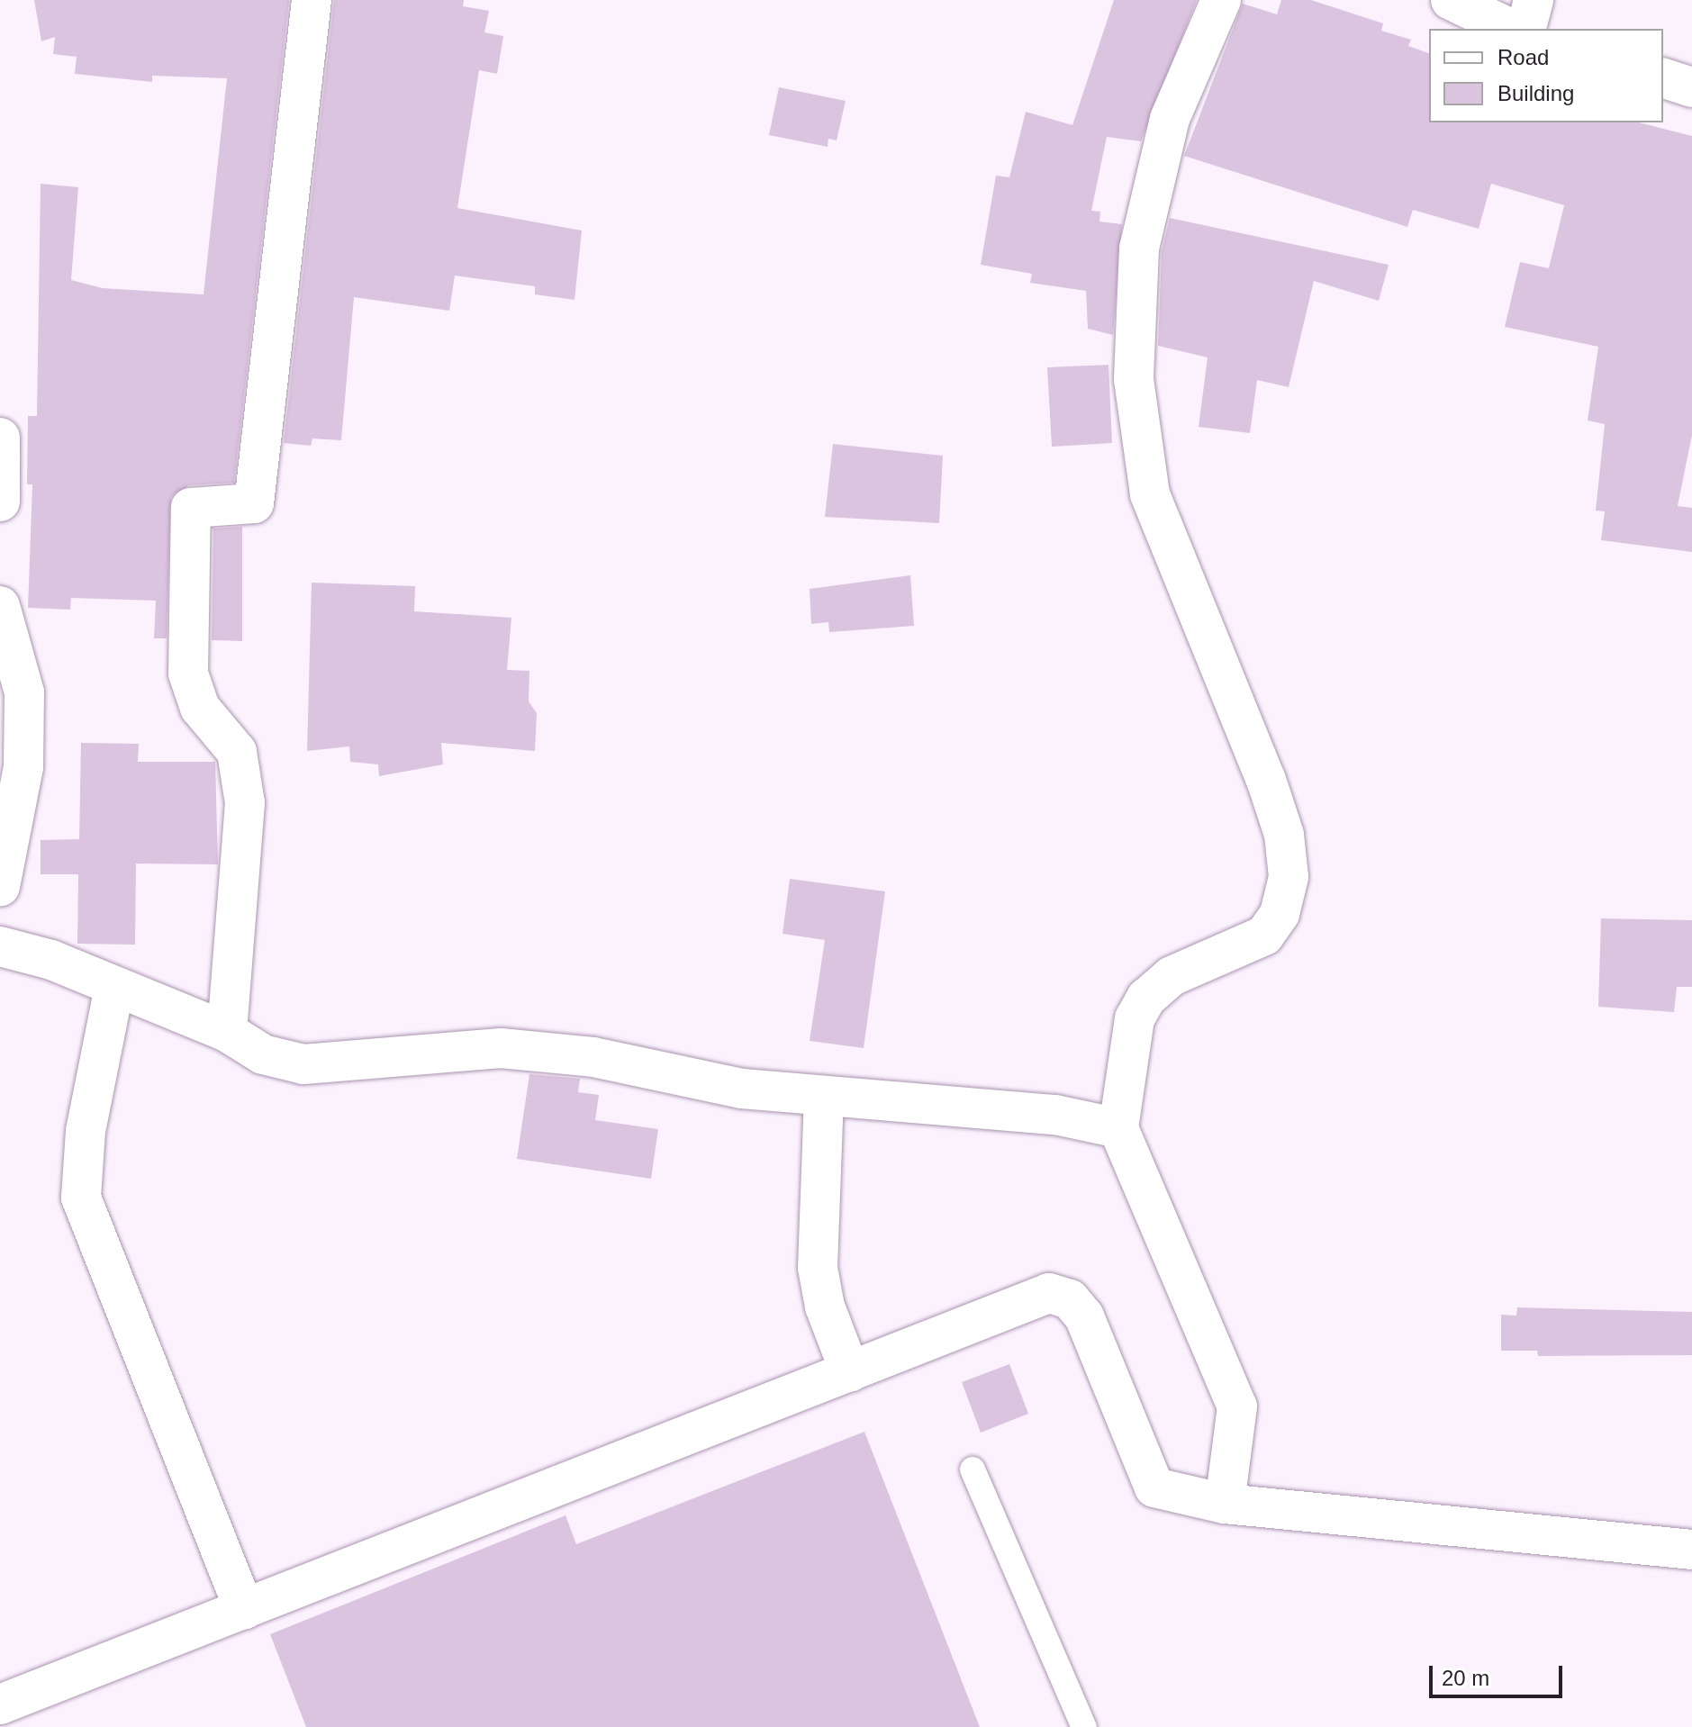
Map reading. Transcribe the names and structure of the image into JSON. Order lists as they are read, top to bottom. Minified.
{"legend":["Road","Building"],"scale_bar":"20 m"}
